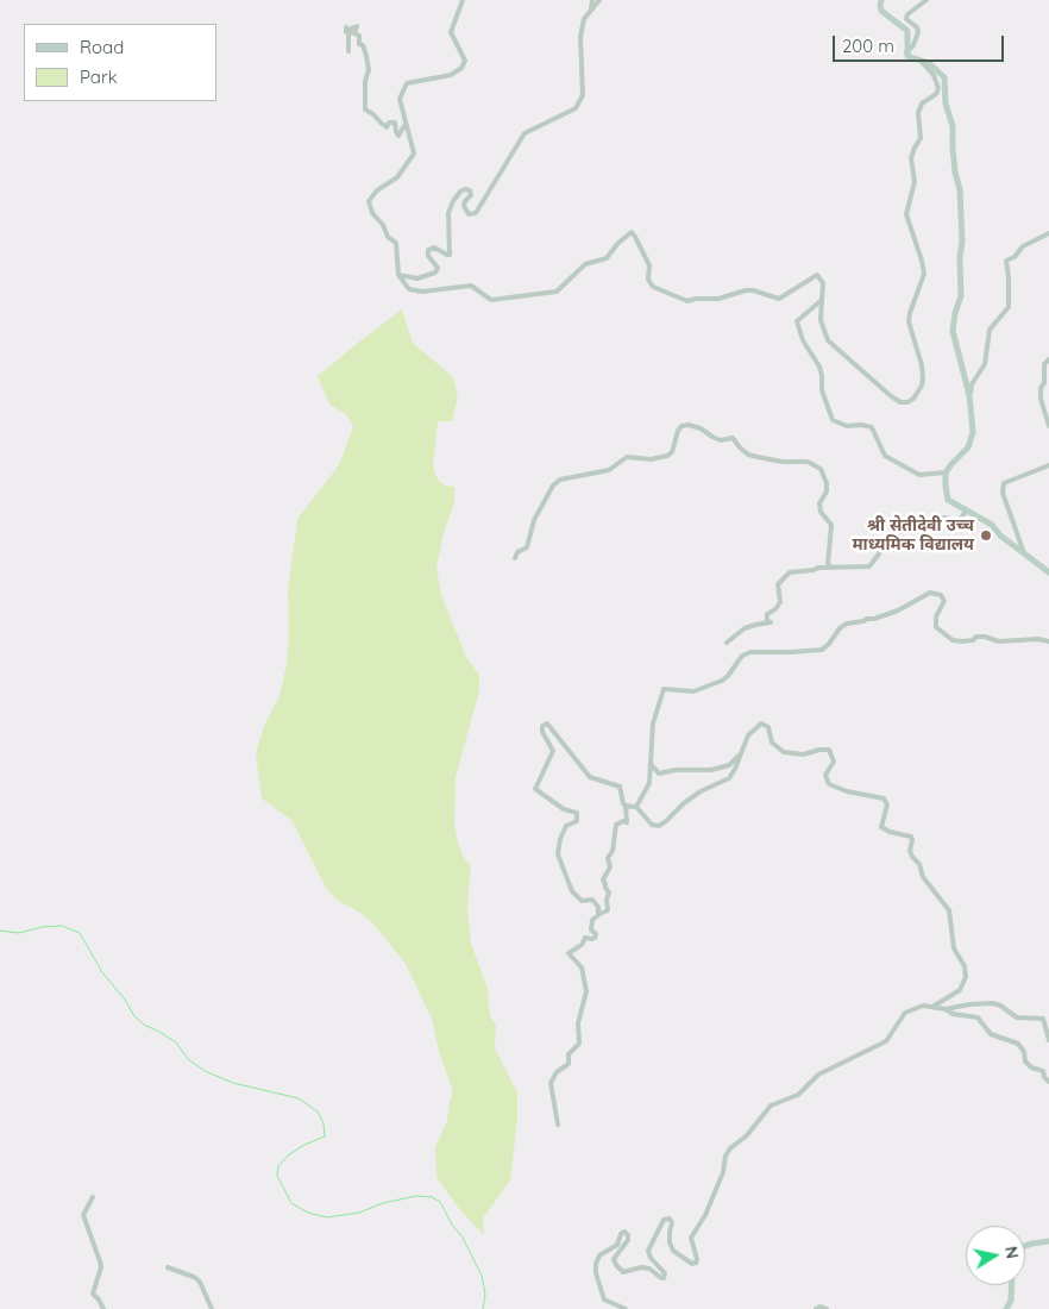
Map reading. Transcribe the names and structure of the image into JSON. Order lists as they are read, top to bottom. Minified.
{"places":["श्री सेतीदेवी उच्च माध्यमिक विद्यालय"],"legend":["Road","Park"],"scale_bar":"200 m","north":"right"}
